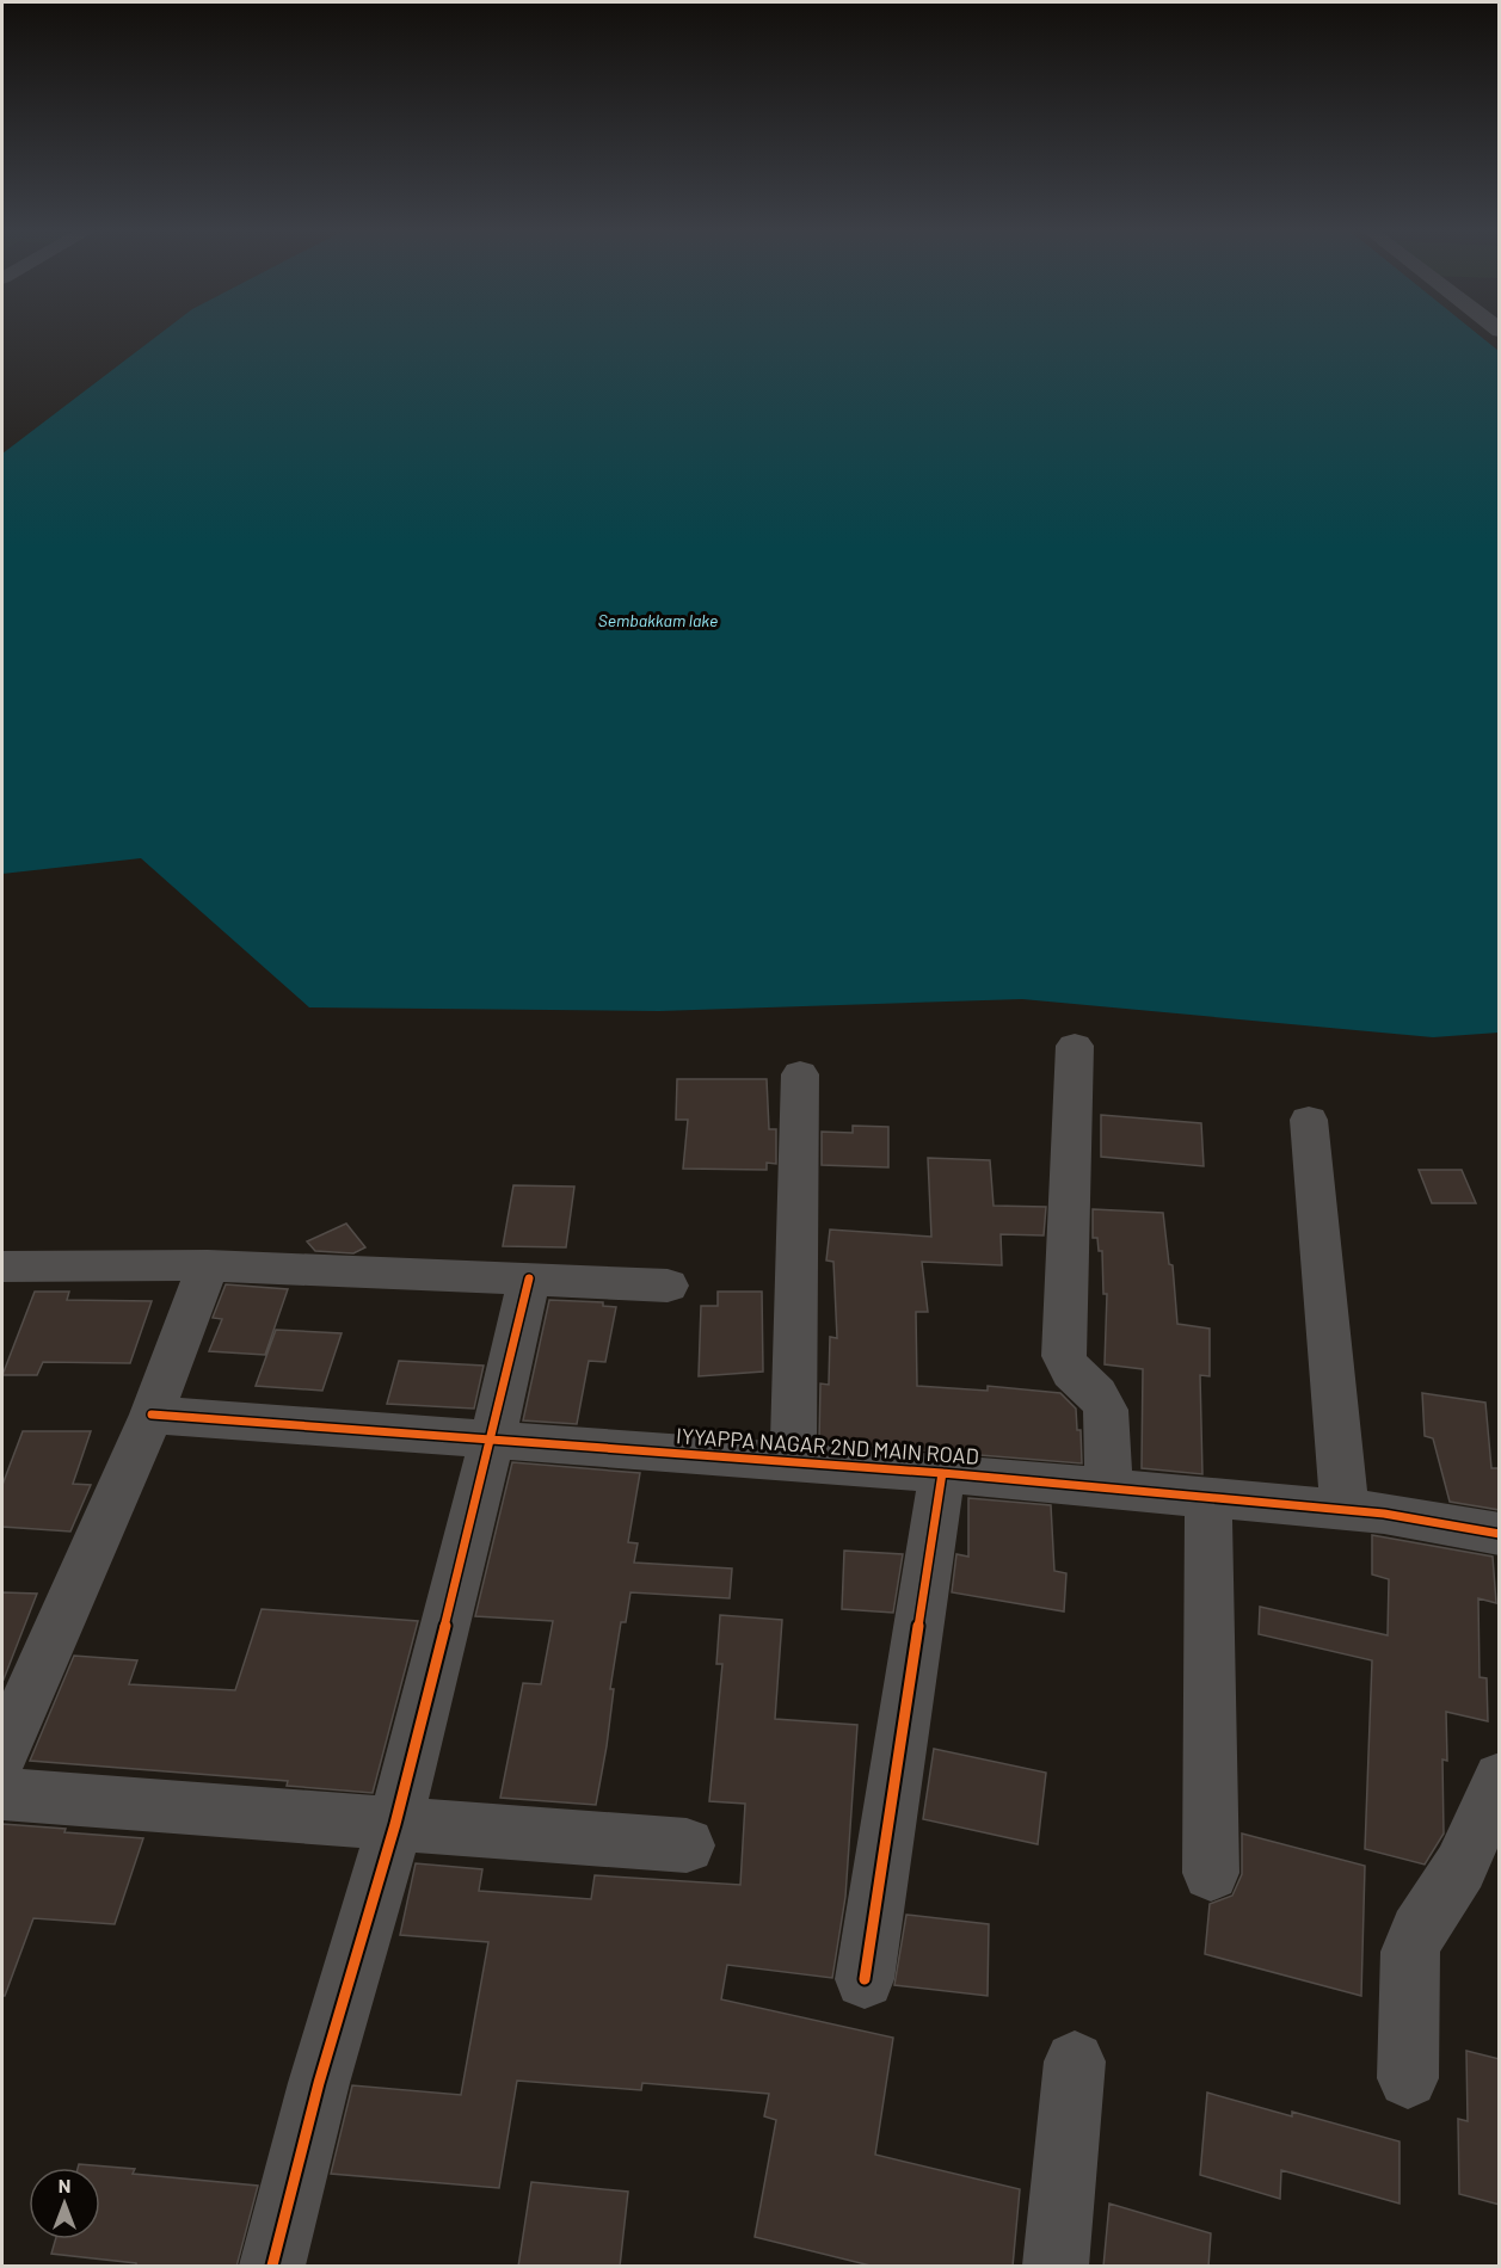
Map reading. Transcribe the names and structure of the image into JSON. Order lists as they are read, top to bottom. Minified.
{"streets":{"street":["IYYAPPA NAGAR 2ND MAIN ROAD"]},"water":["Sembakkam lake"],"north":"top"}
